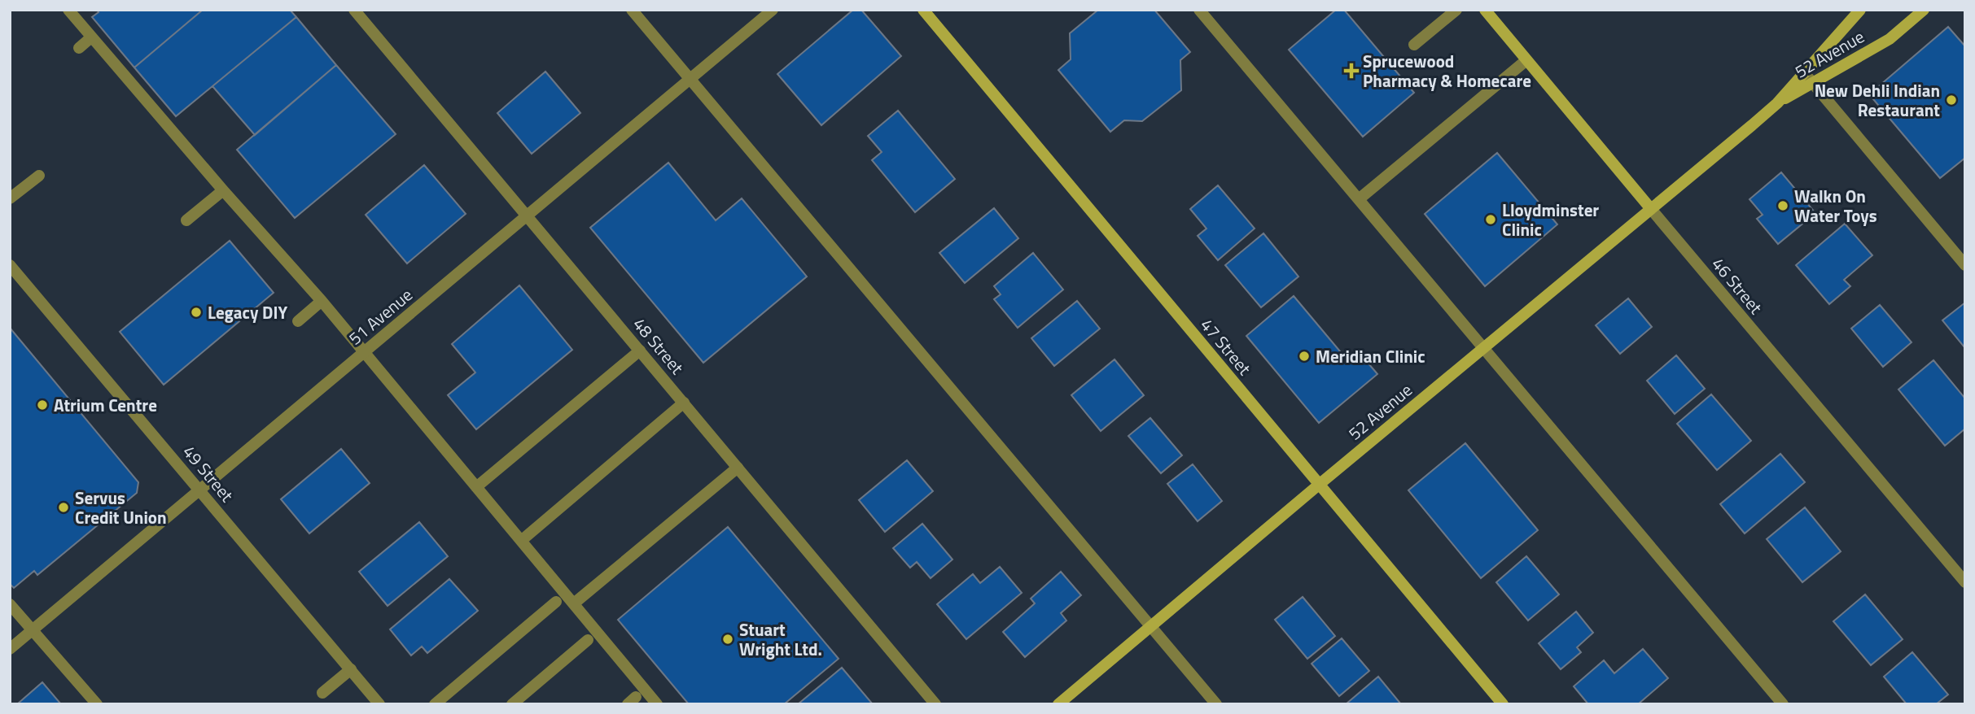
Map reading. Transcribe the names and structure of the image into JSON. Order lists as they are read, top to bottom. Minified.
{"streets":{"street":["52 Avenue","46 Street","51 Avenue","48 Street","47 Street","49 Street"]},"crossings":[["52 Avenue","46 Street"],["52 Avenue","47 Street"],["51 Avenue","48 Street"],["51 Avenue","49 Street"]],"places":{"health":["Sprucewood Pharmacy & Homecare"],"other":["New Dehli Indian Restaurant","Walkn On Water Toys","Lloydminster Clinic","Legacy DIY","Meridian Clinic","Atrium Centre","Servus Credit Union","Stuart Wright Ltd."]}}
